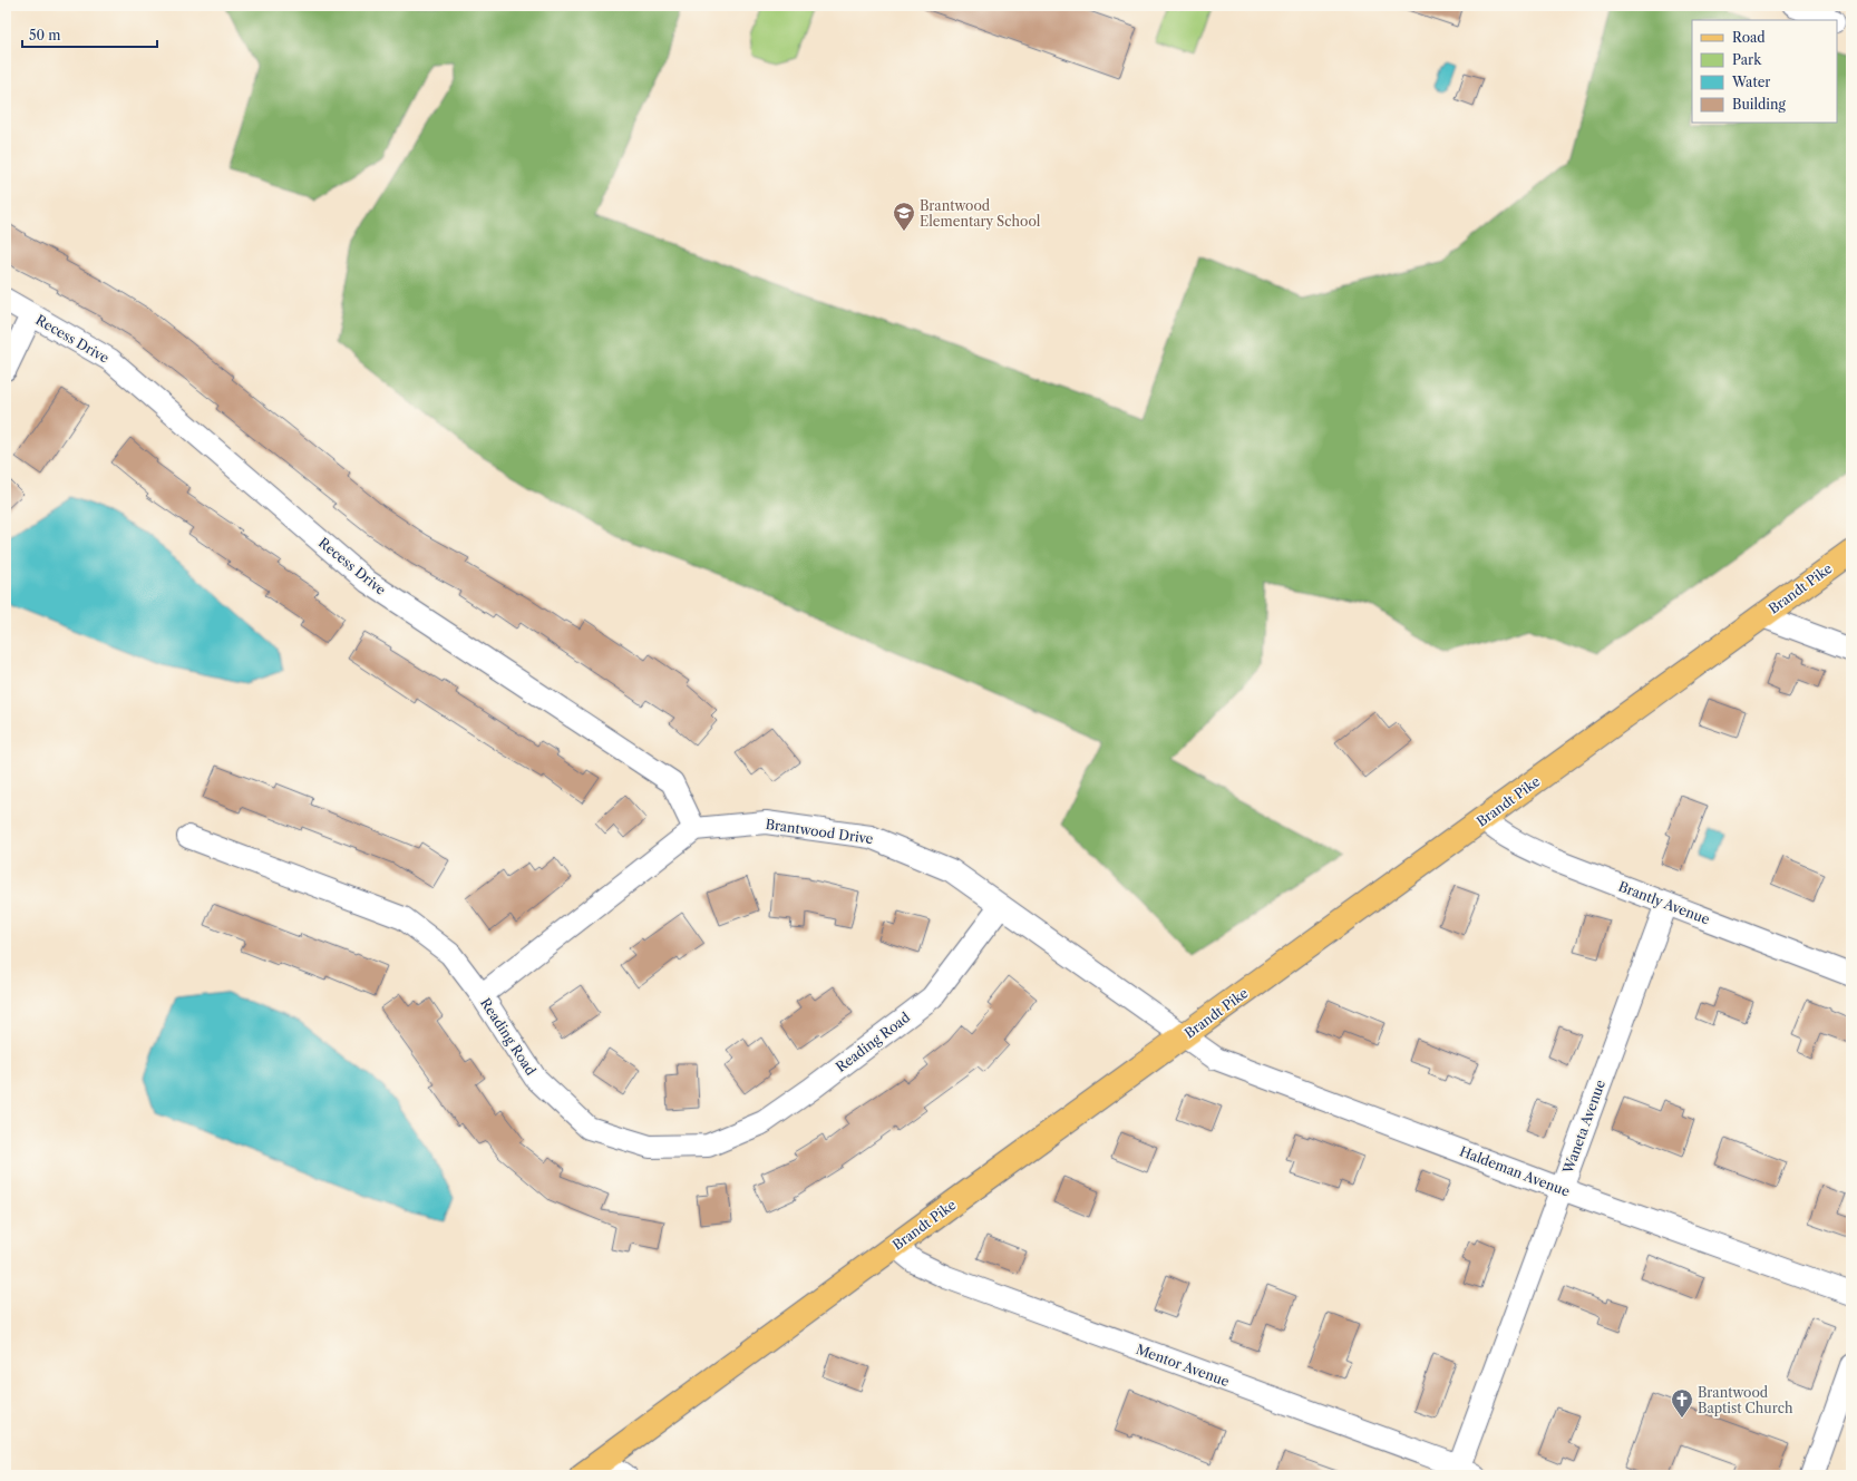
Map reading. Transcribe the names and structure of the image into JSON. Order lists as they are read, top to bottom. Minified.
{"streets":{"main road":["Brandt Pike"],"street":["Recess Drive","Brantwood Drive","Brantly Avenue","Reading Road","Waneta Avenue","Haldeman Avenue","Mentor Avenue"]},"crossings":[["Recess Drive","Brantwood Drive"],["Brandt Pike","Brantwood Drive"],["Brandt Pike","Brantly Avenue"],["Brandt Pike","Haldeman Avenue"],["Brandt Pike","Mentor Avenue"],["Brantwood Drive","Reading Road"],["Brantwood Drive","Haldeman Avenue"],["Brantly Avenue","Waneta Avenue"],["Waneta Avenue","Haldeman Avenue"],["Waneta Avenue","Mentor Avenue"]],"places":{"school or university":["Brantwood Elementary School"],"church":["Brantwood Baptist Church"]},"legend":["Road","Park","Water","Building"],"scale_bar":"50 m"}
